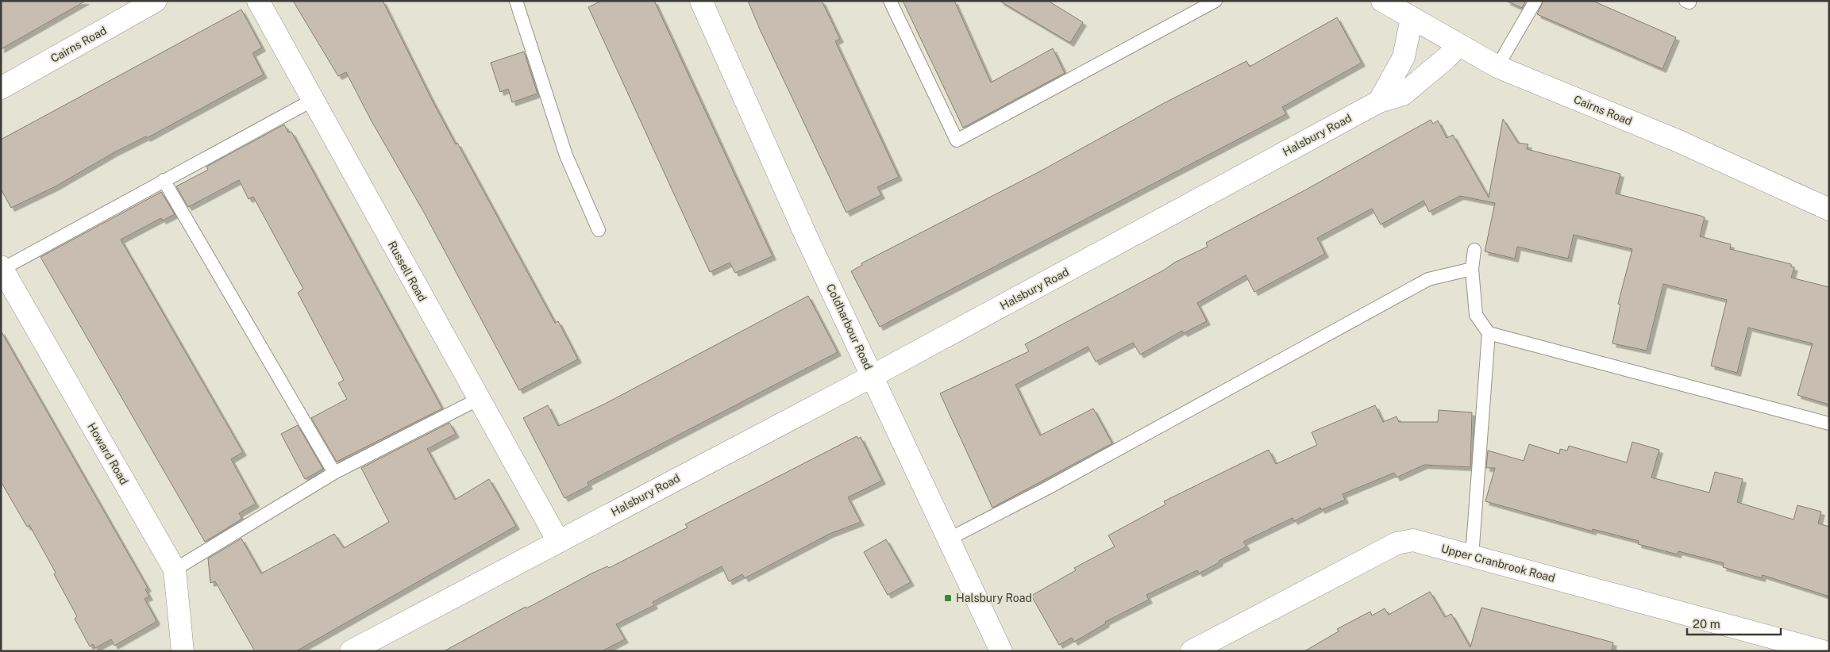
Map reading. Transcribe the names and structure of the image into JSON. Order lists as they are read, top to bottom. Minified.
{"streets":{"street":["Cairns Road","Halsbury Road","Russell Road","Coldharbour Road","Howard Road","Upper Cranbrook Road"]},"crossings":[["Cairns Road","Halsbury Road"],["Halsbury Road","Russell Road"],["Halsbury Road","Coldharbour Road"]],"places":{"transit":["Halsbury Road"]},"scale_bar":"20 m"}
